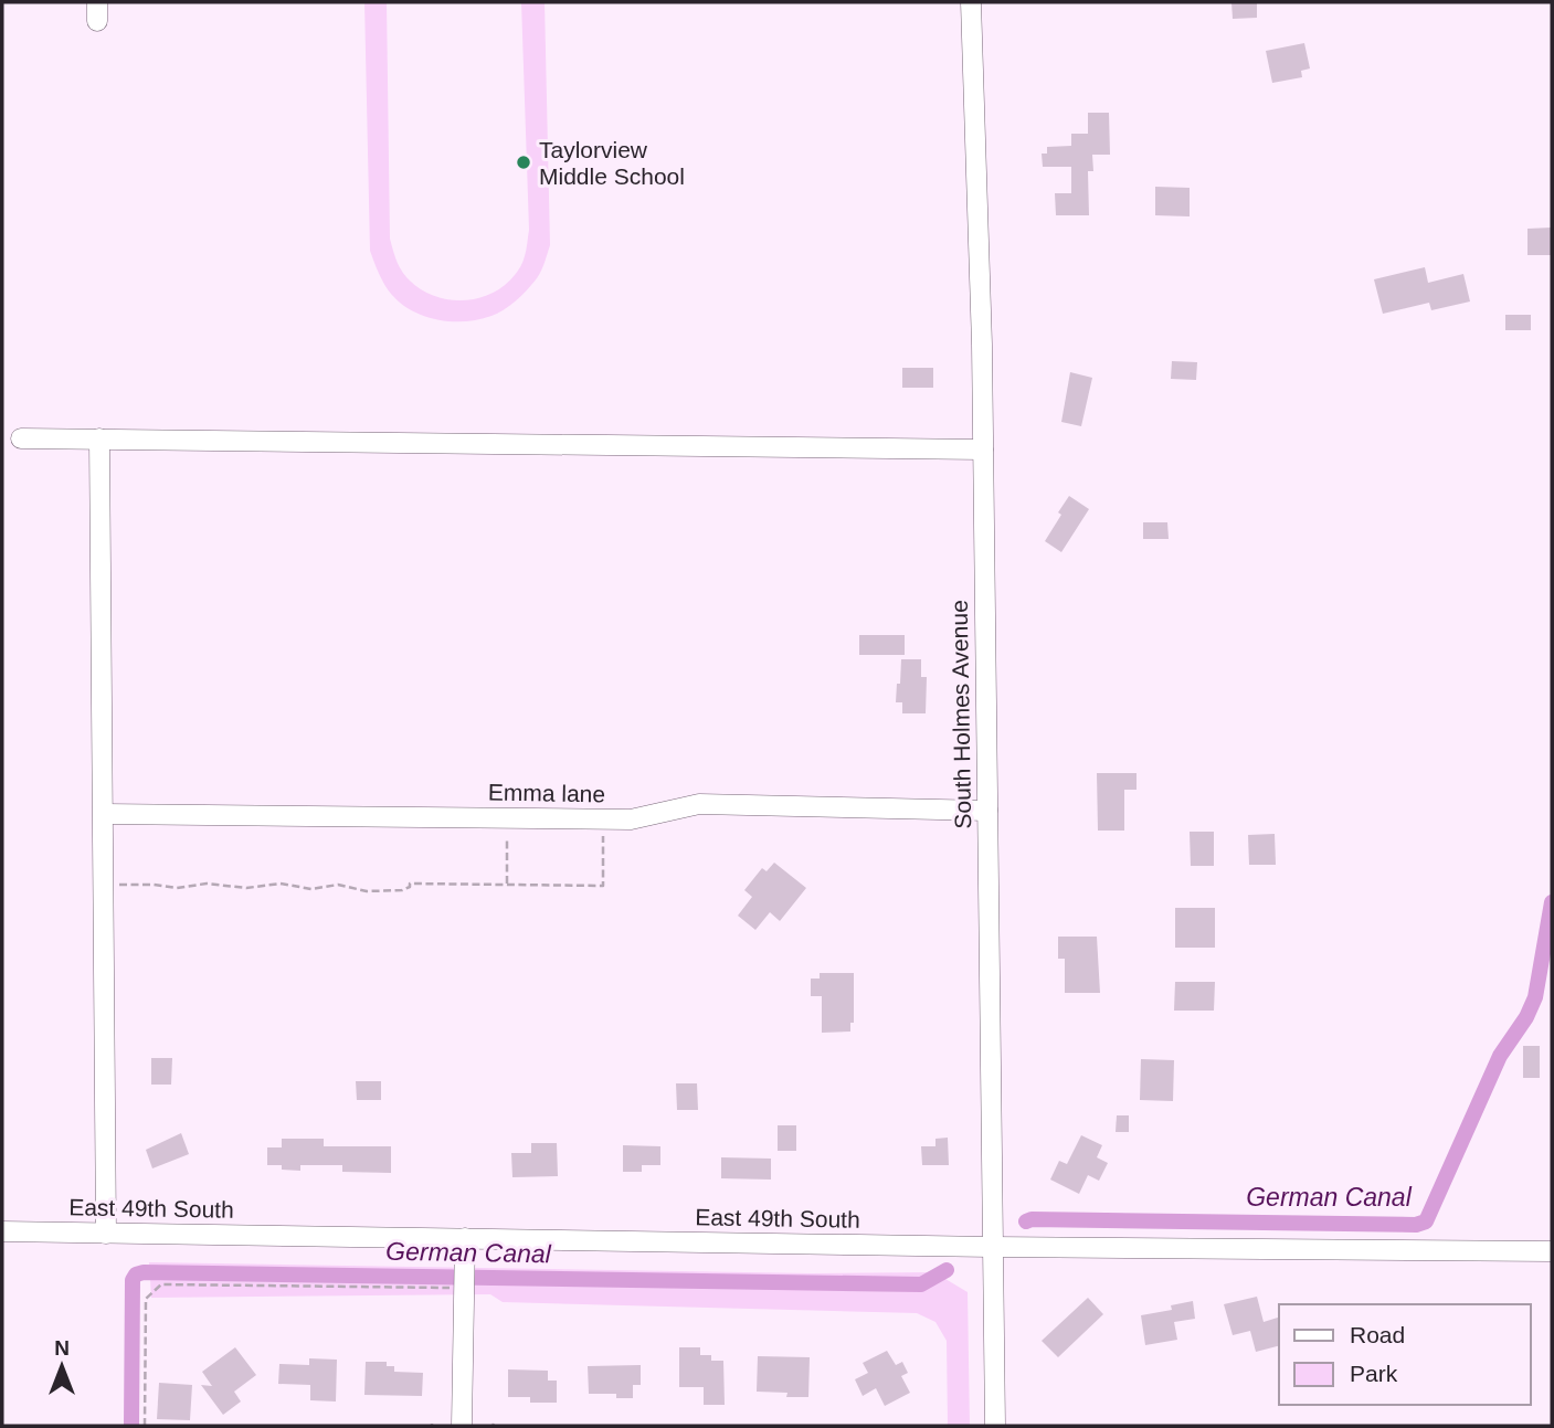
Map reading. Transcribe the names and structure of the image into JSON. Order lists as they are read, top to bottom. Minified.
{"streets":{"street":["South Holmes Avenue","Emma lane","East 49th South"]},"crossings":[["South Holmes Avenue","Emma lane"],["South Holmes Avenue","East 49th South"]],"water":["German Canal"],"places":["Taylorview Middle School"],"legend":["Road","Park"],"north":"top"}
